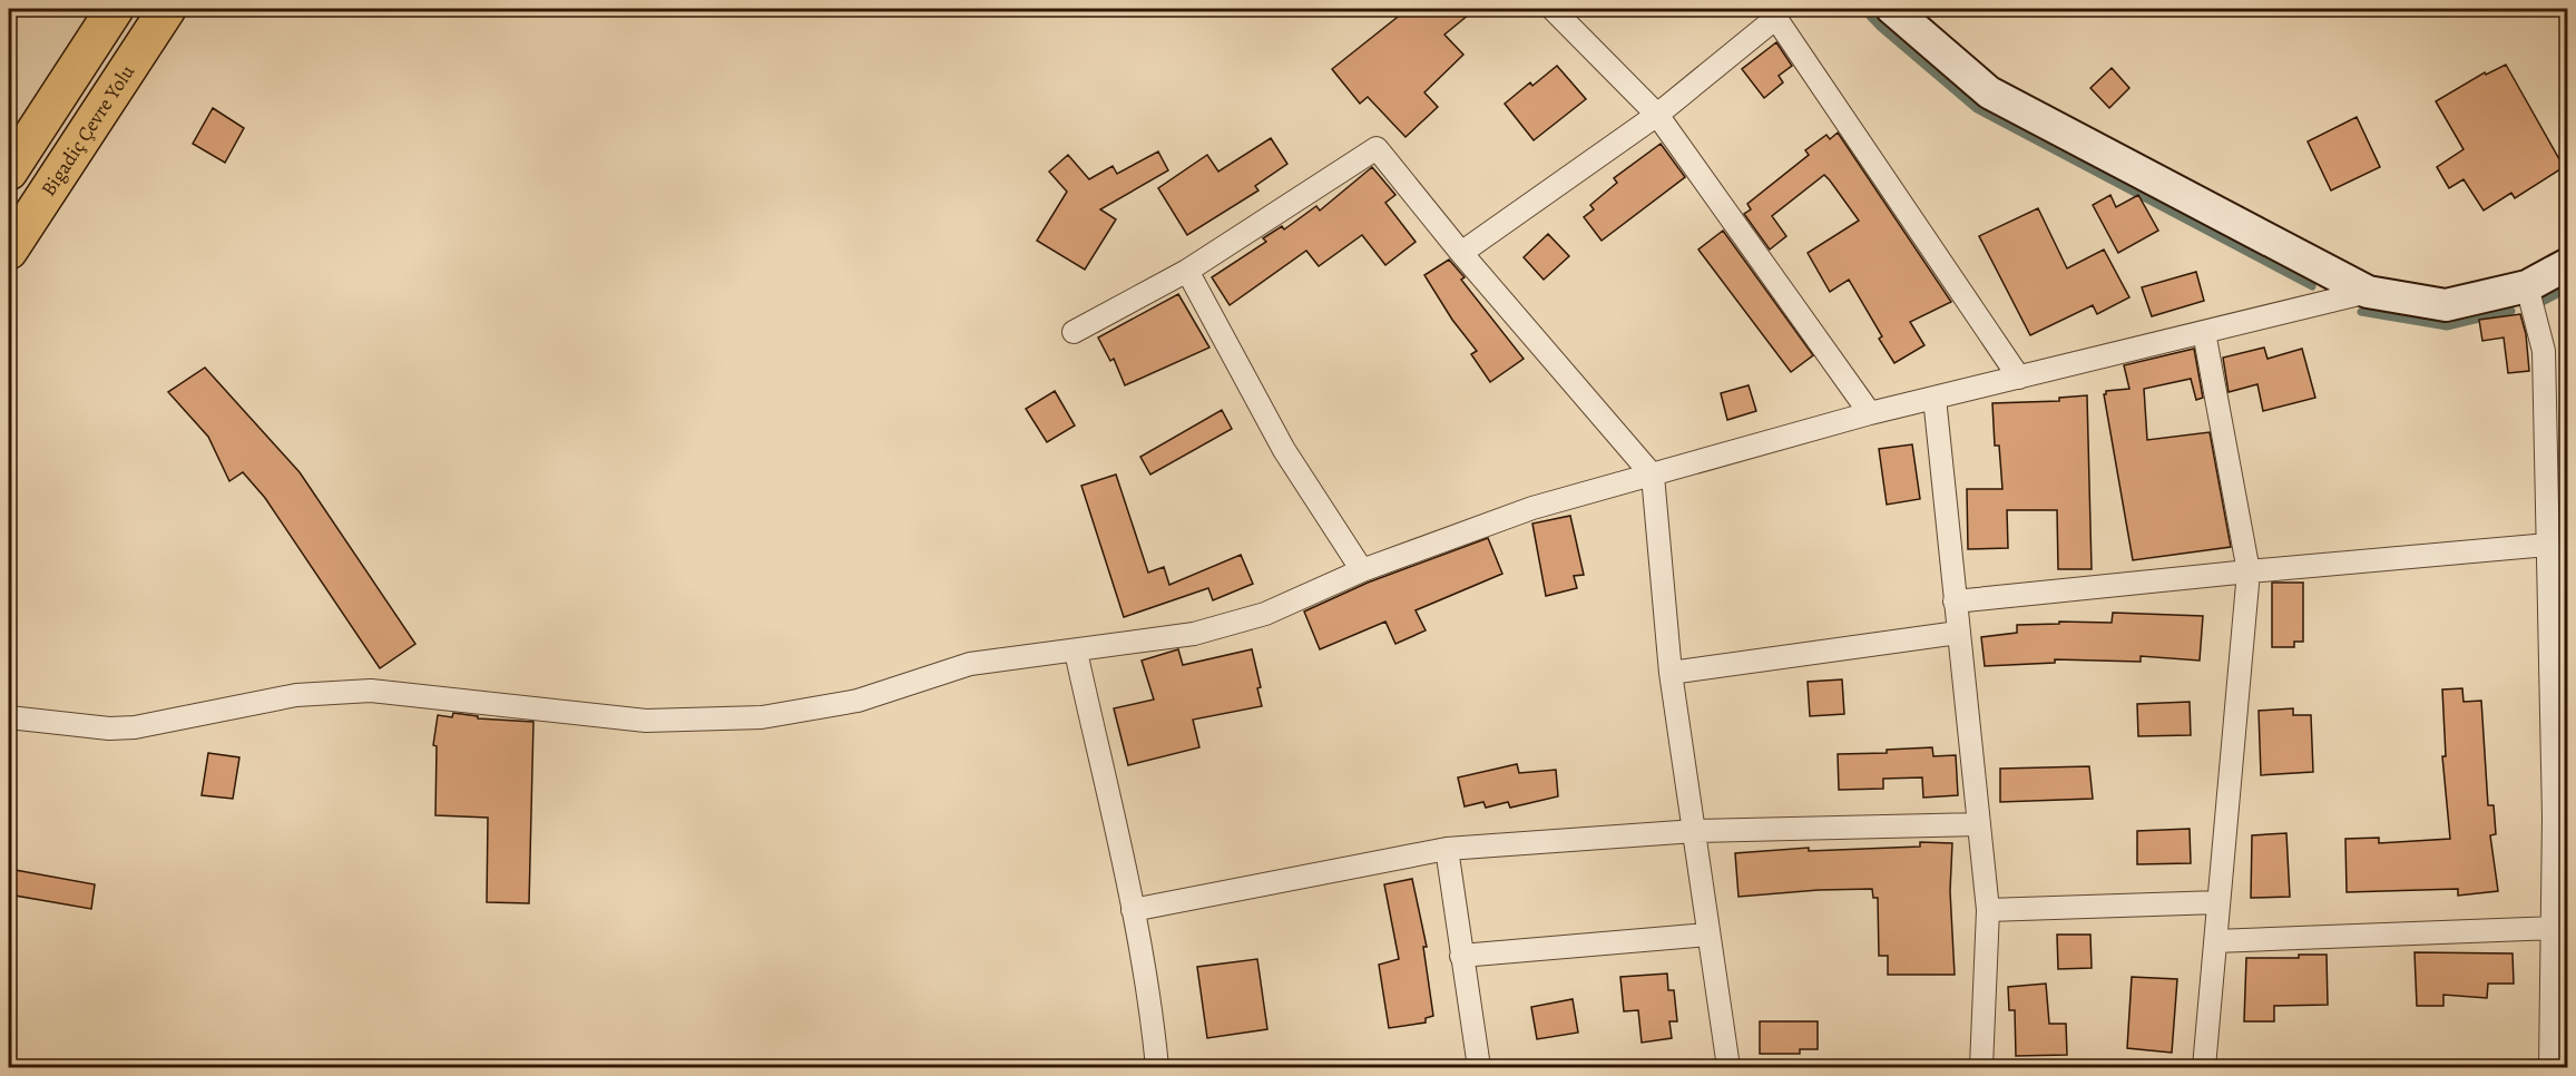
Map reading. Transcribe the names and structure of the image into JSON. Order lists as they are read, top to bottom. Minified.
{"streets":{"highway":["Bigadiç Çevre Yolu"]}}
